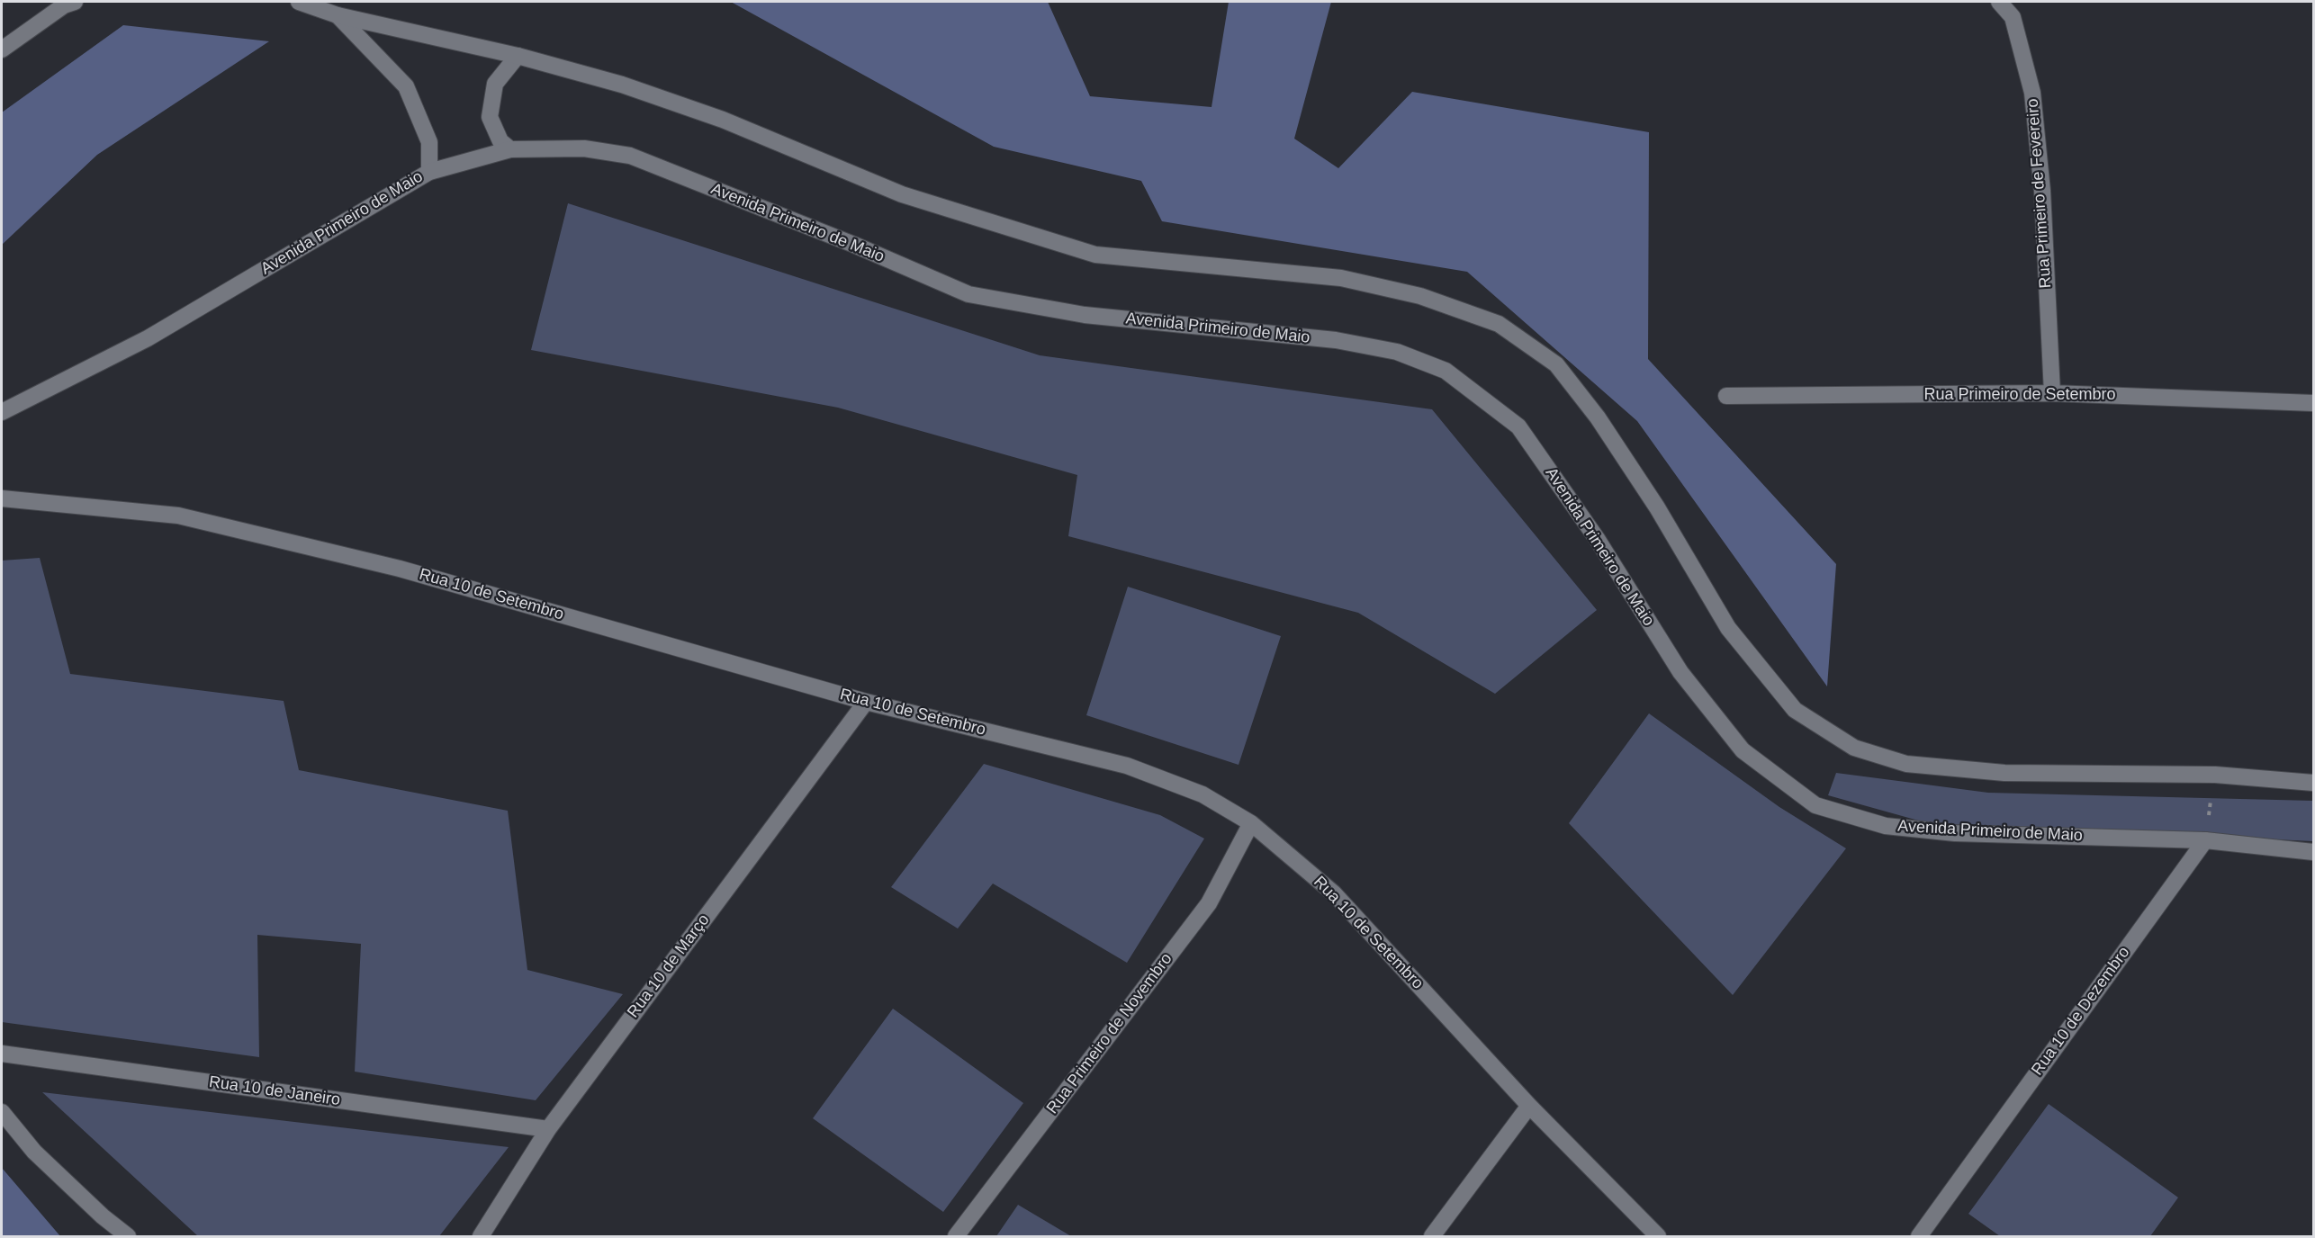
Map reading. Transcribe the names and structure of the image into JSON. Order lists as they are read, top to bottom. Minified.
{"streets":{"street":["Rua Primeiro de Fevereiro","Avenida Primeiro de Maio","Rua Primeiro de Setembro","Rua 10 de Setembro","Rua 10 de Março","Rua 10 de Dezembro","Rua Primeiro de Novembro","Rua 10 de Janeiro"]},"crossings":[["Rua Primeiro de Fevereiro","Rua Primeiro de Setembro"],["Avenida Primeiro de Maio","Rua 10 de Dezembro"],["Rua 10 de Setembro","Rua 10 de Março"],["Rua 10 de Setembro","Rua Primeiro de Novembro"],["Rua 10 de Março","Rua 10 de Janeiro"]]}
